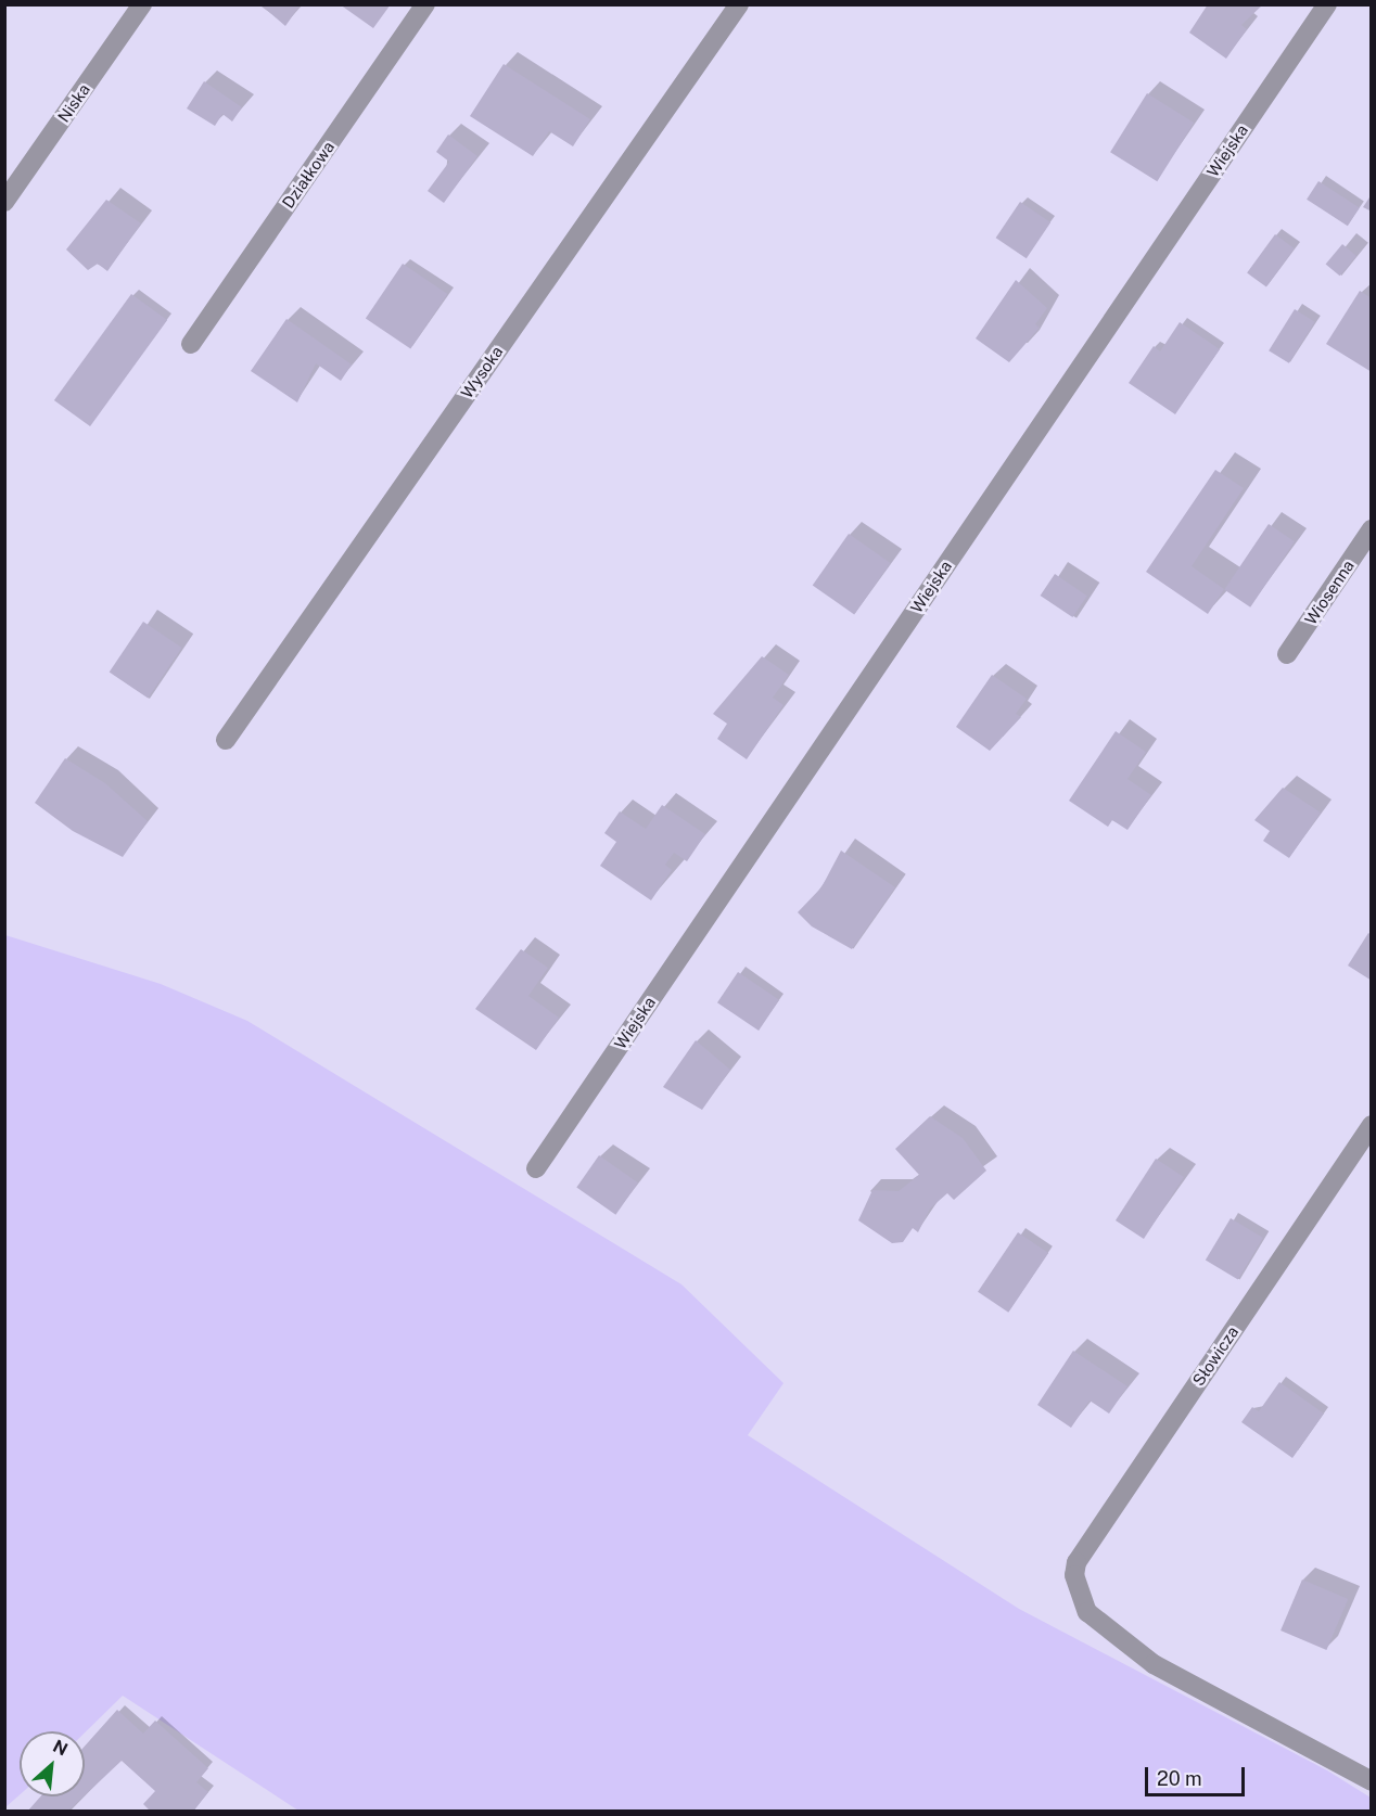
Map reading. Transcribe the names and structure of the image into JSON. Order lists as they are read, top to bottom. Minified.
{"streets":{"street":["Niska","Wiejska","Działkowa","Wysoka","Wiosenna","Słowicza"]},"scale_bar":"20 m","north":"top right"}
